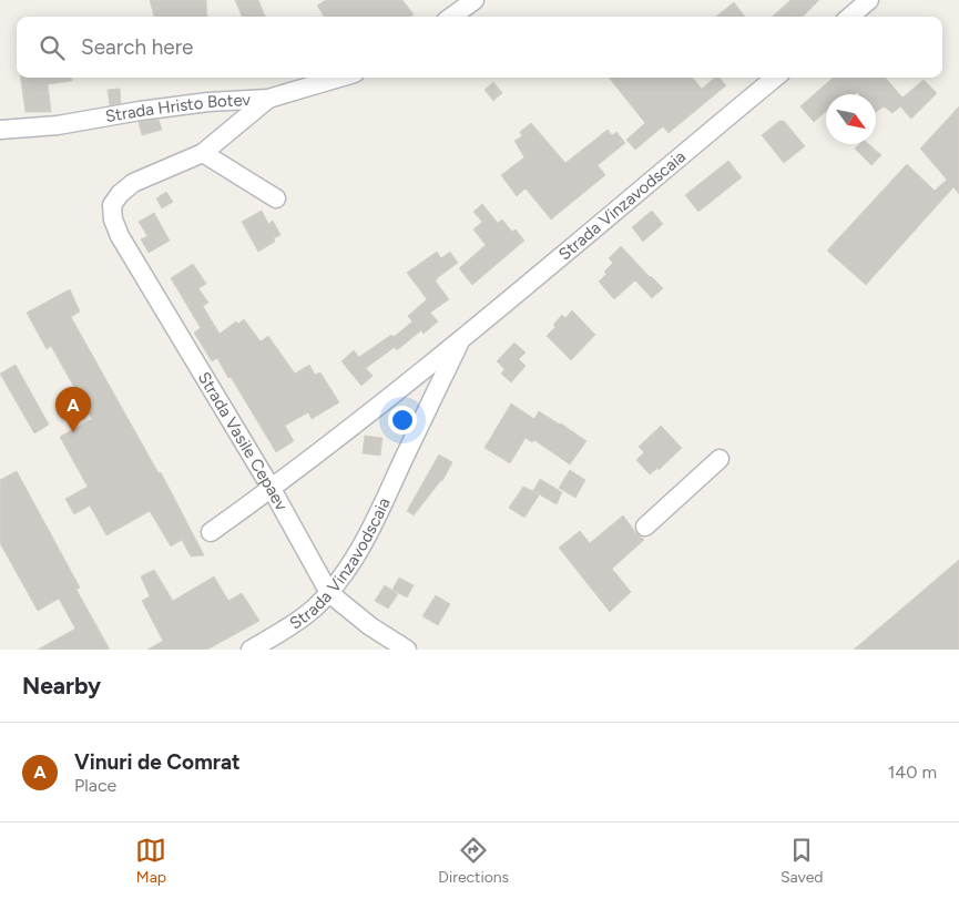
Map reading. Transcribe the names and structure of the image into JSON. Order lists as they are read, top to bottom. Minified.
{"streets":{"street":["Strada Hristo Botev","Strada Vinzavodscaia","Strada Vasile Cepaev"]},"crossings":[["Strada Vinzavodscaia","Strada Vasile Cepaev"]],"north":"bottom right","page":{"search":"Search here","pins":"A","heading":"Nearby","list":[{"mark":"A","name":"Vinuri de Comrat","note":"Place","value":"140 m"}],"nav":["Map","Directions","Saved"]}}
